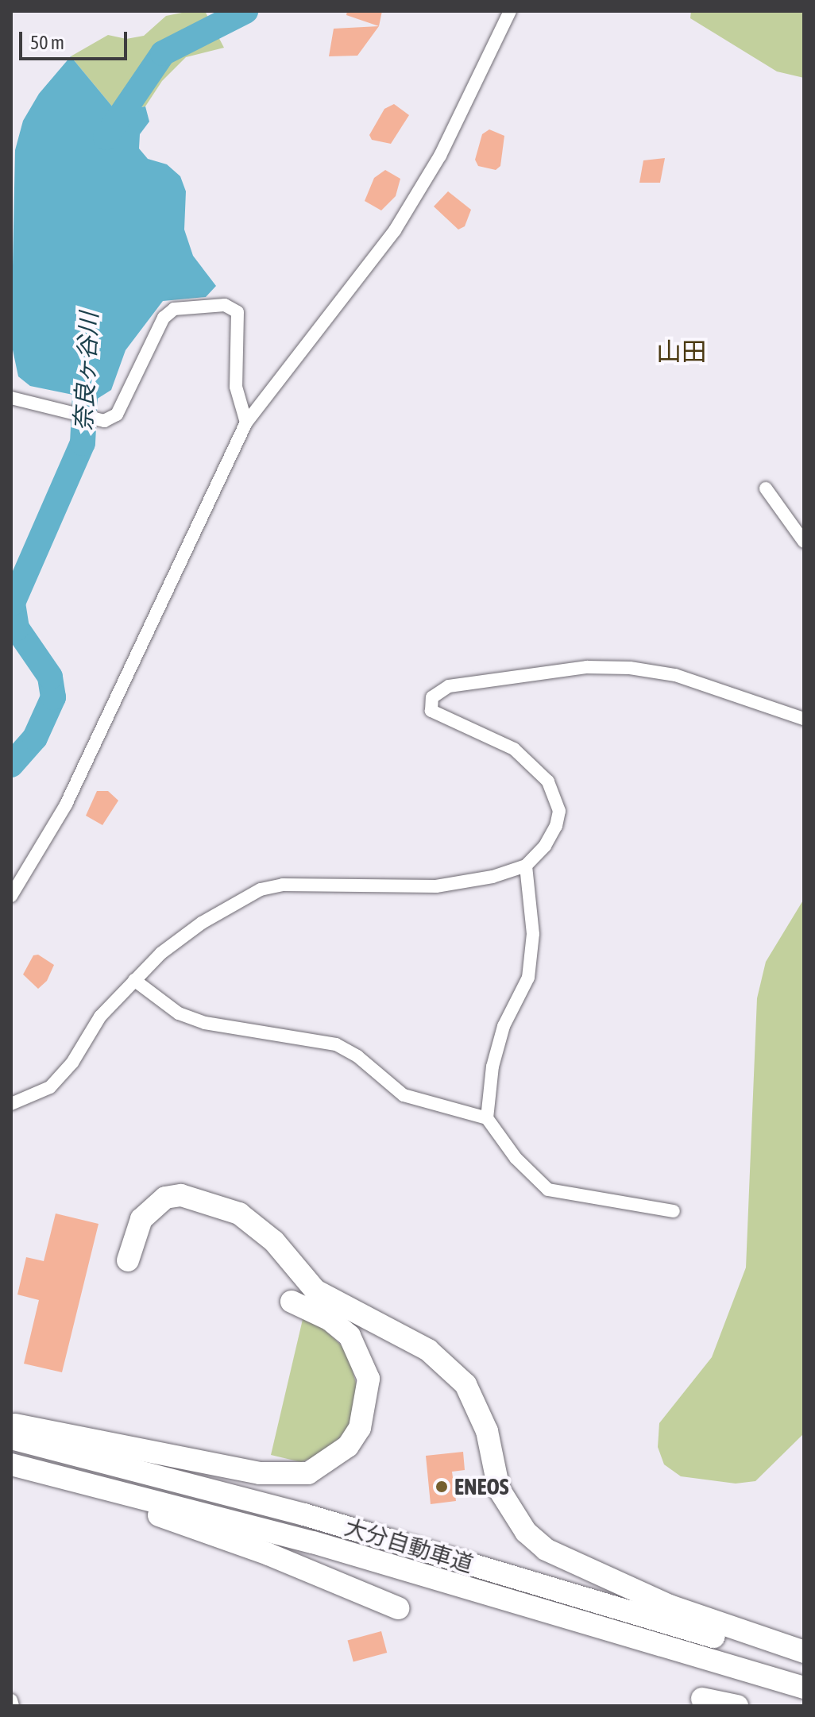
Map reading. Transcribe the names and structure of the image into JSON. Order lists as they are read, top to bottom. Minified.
{"streets":{"highway":["大分自動車道"]},"districts":["山田"],"water":["奈良ヶ谷川"],"places":["ENEOS"],"scale_bar":"50 m"}
